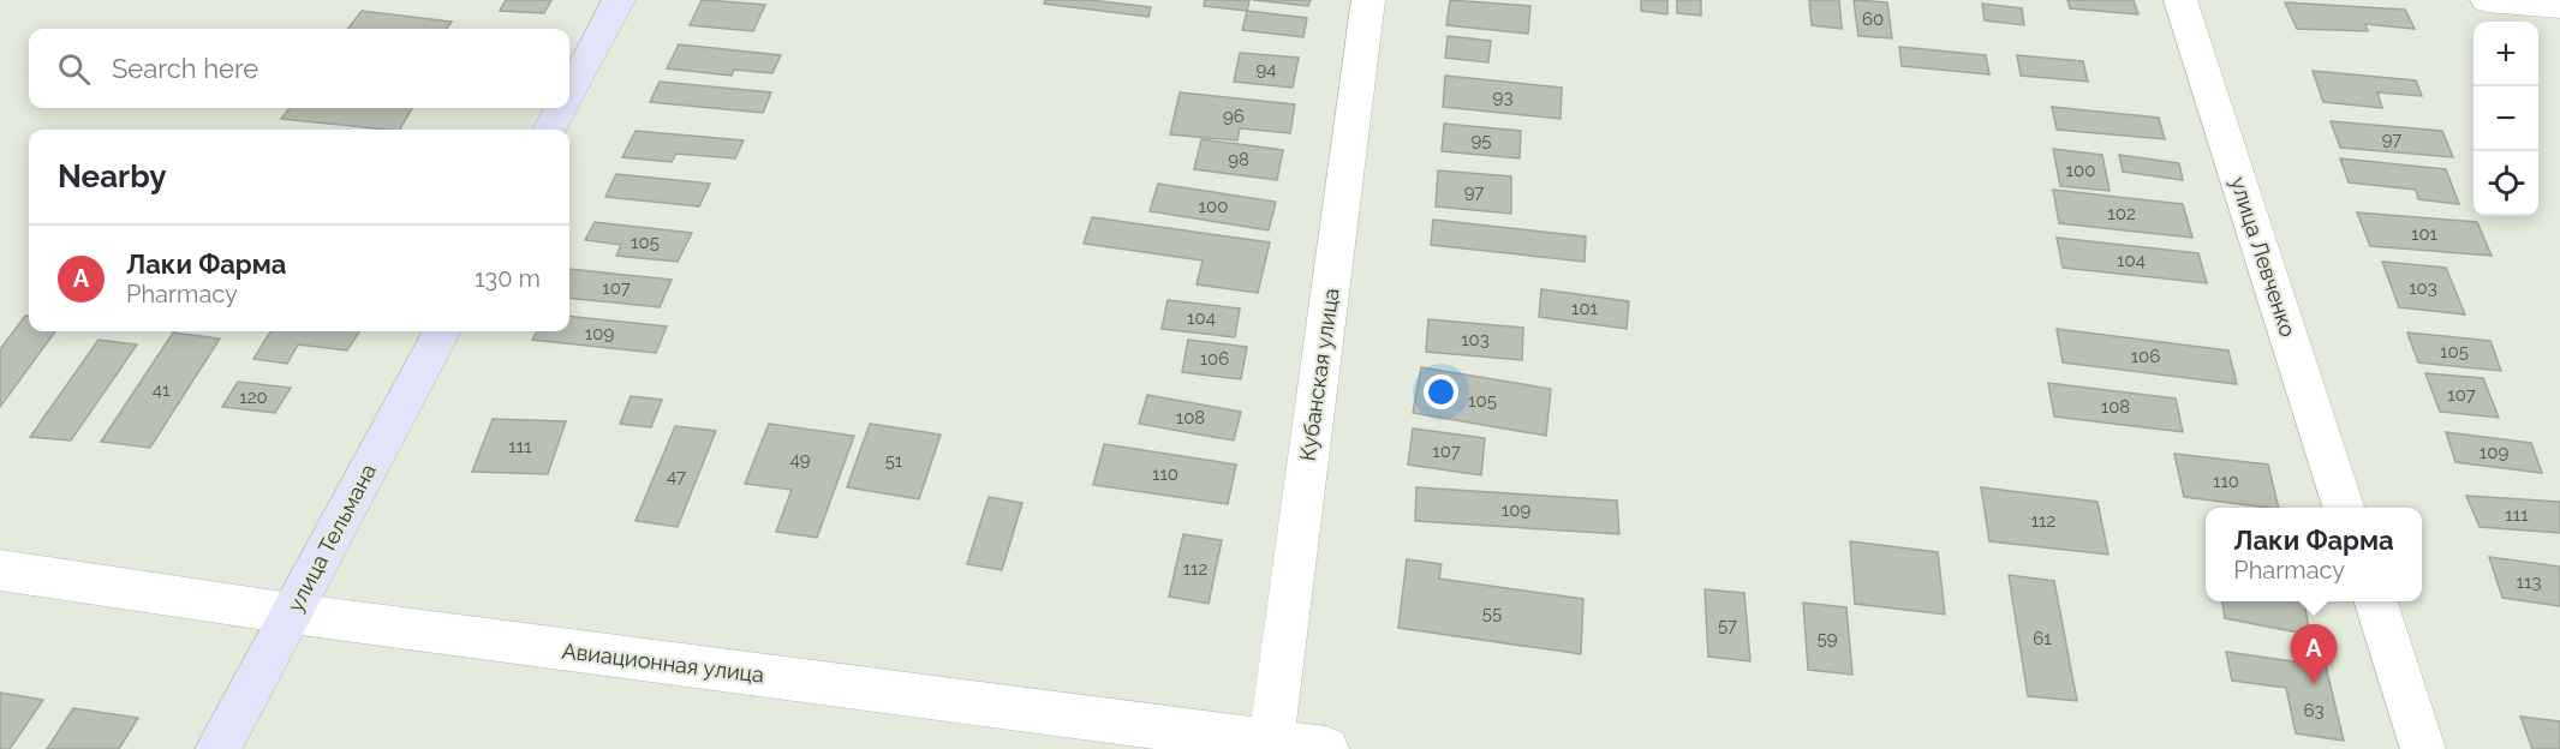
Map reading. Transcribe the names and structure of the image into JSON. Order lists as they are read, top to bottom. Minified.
{"streets":{"street":["улица Левченко","Кубанская улица","улица Тельмана","Авиационная улица"]},"crossings":[["Кубанская улица","Авиационная улица"],["улица Тельмана","Авиационная улица"]],"house_numbers":["60","94","93","96","97","95","98","100","97","100","102","101","105","104","107","103","101","104","109","103","105","106","106","41","107","120","105","108","108","111","107","109","49","51","110","47","110","109","111","112","112","113","55","57","59","61","63"],"page":{"map_buttons":["+","−"],"search":"Search here","heading":"Nearby","list":[{"mark":"A","name":"Лаки Фарма","note":"Pharmacy","value":"130 m"}],"popup":["Лаки Фарма","Pharmacy"],"pins":"A"}}
